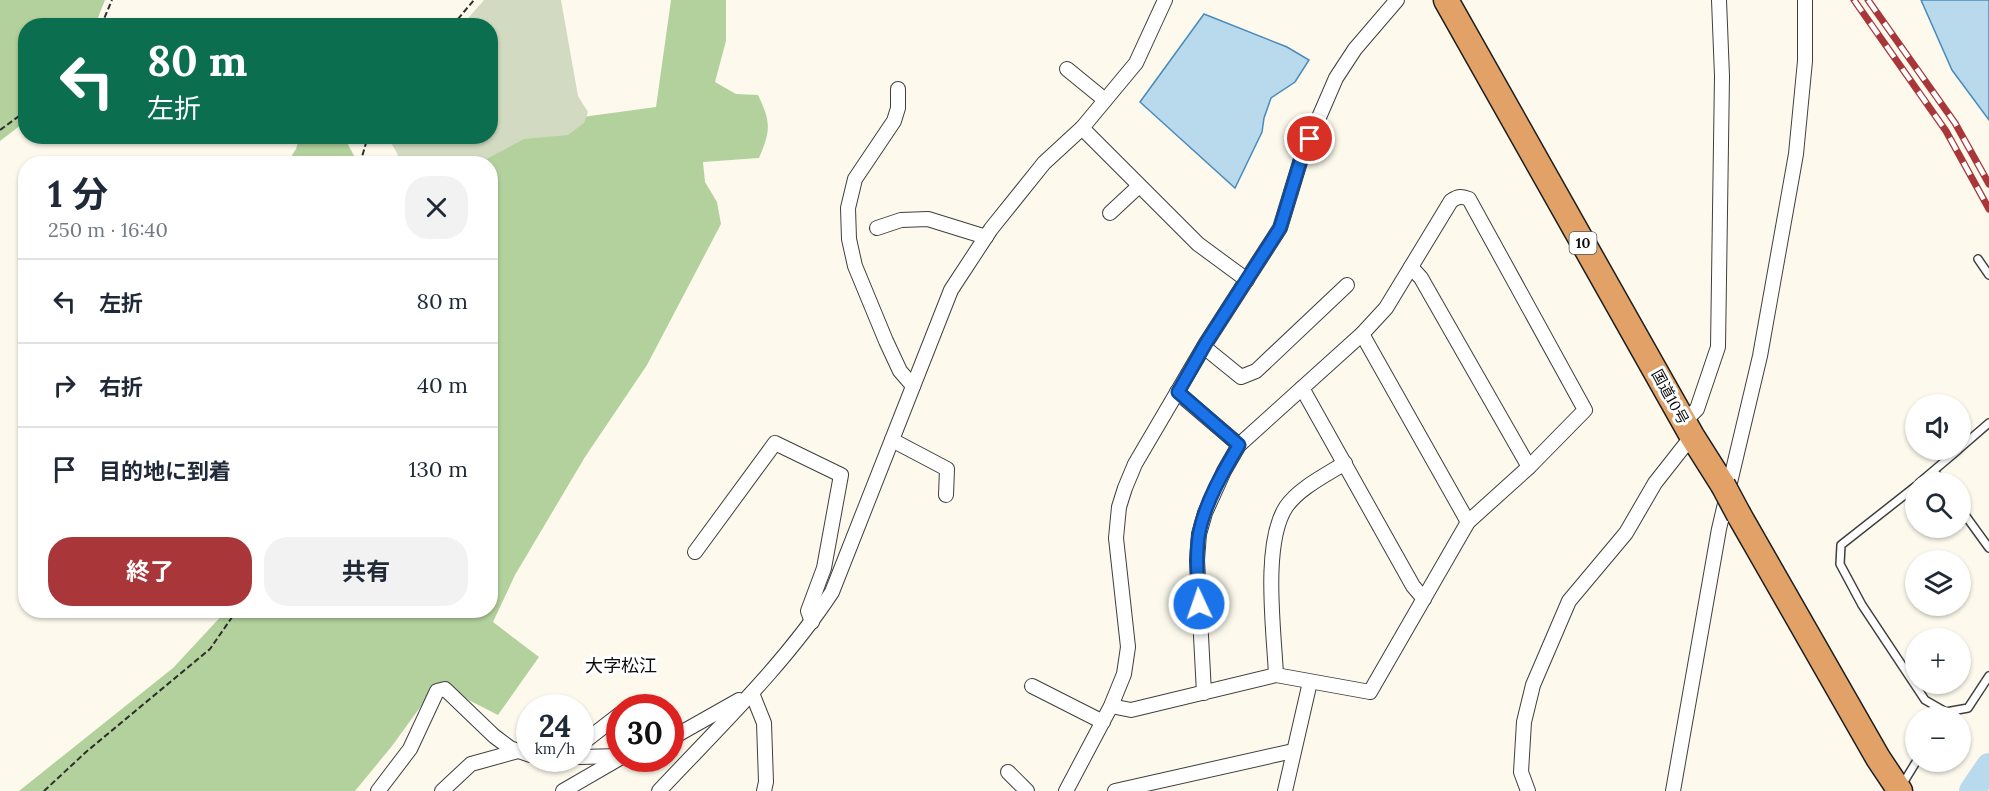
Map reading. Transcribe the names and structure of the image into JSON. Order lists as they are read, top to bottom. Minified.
{"streets":{"highway":["10","国道10号"]},"districts":["大字松江"],"page":{"turn":["80 m","左折"],"heading":["1 分","250 m · 16:40"],"list":[{"name":"左折","value":"80 m"},{"name":"右折","value":"40 m"},{"name":"目的地に到着","value":"130 m"}],"map_buttons":["+","−"],"buttons":["終了","共有"],"speed":"24 km/h","limit":"30"}}
